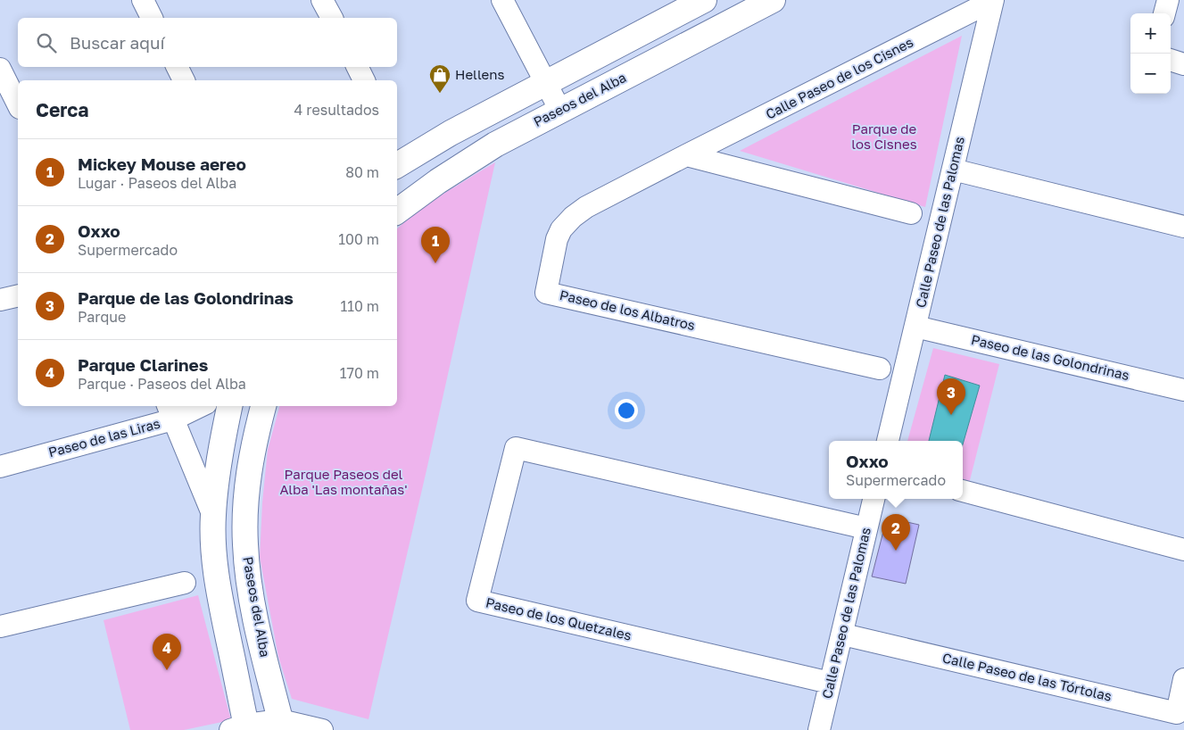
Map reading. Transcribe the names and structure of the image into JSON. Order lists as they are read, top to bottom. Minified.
{"streets":{"street":["Calle Paseo de los Cisnes","Paseos del Alba","Calle Paseo de las Palomas","Paseo de los Albatros","Paseo de las Golondrinas","Paseo de las Liras","Paseo de los Quetzales","Calle Paseo de las Tórtolas"]},"crossings":[["Calle Paseo de los Cisnes","Calle Paseo de las Palomas"],["Calle Paseo de los Cisnes","Paseo de los Albatros"],["Calle Paseo de las Palomas","Paseo de las Golondrinas"],["Calle Paseo de las Palomas","Paseo de los Quetzales"],["Calle Paseo de las Palomas","Calle Paseo de las Tórtolas"]],"parks":["Parque de los Cisnes","Parque Paseos del Alba 'Las montañas'"],"places":{"shop":["Hellens"]},"page":{"map_buttons":["+","−"],"search":"Buscar aquí","heading":["Cerca","4 resultados"],"list":[{"mark":"1","name":"Mickey Mouse aereo","note":"Lugar · Paseos del Alba","value":"80 m"},{"mark":"2","name":"Oxxo","note":"Supermercado","value":"100 m"},{"mark":"3","name":"Parque de las Golondrinas","note":"Parque","value":"110 m"},{"mark":"4","name":"Parque Clarines","note":"Parque · Paseos del Alba","value":"170 m"}],"pins":["1","3","2","4"],"popup":["Oxxo","Supermercado"]}}
